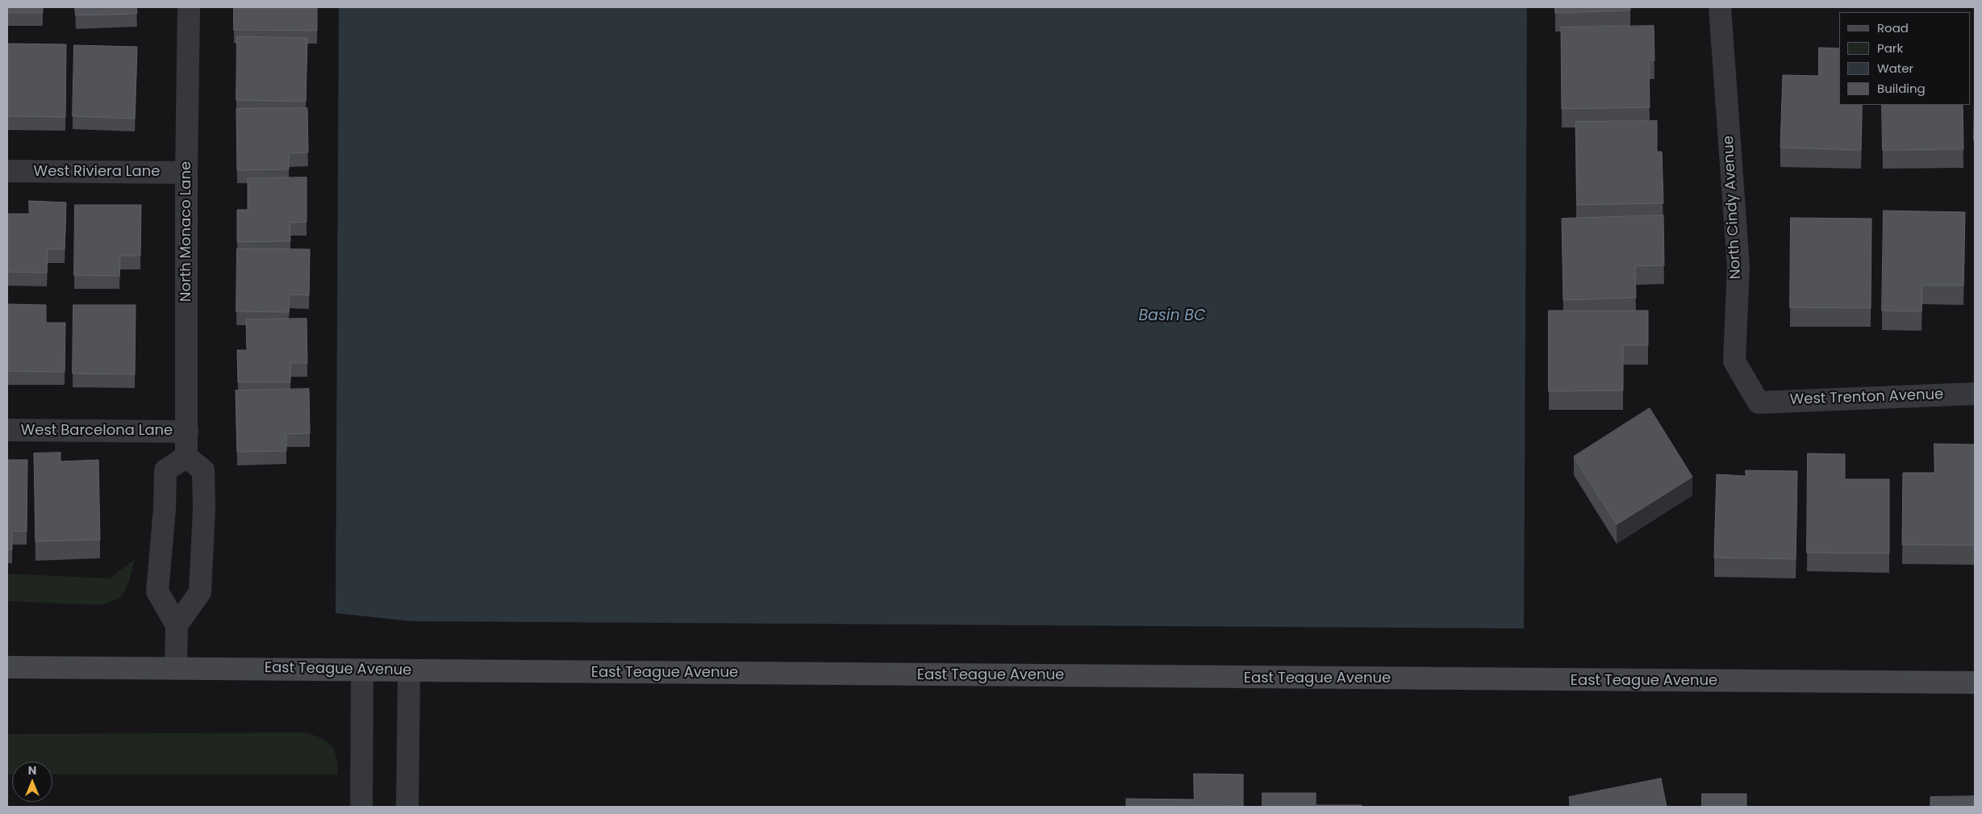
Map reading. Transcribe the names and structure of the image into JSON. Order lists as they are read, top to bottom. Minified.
{"streets":{"street":["West Riviera Lane","North Cindy Avenue","North Monaco Lane","West Trenton Avenue","West Barcelona Lane","East Teague Avenue"]},"crossings":[["West Riviera Lane","North Monaco Lane"],["North Cindy Avenue","West Trenton Avenue"],["North Monaco Lane","West Barcelona Lane"]],"water":["Basin BC"],"legend":["Road","Park","Water","Building"],"north":"top"}
